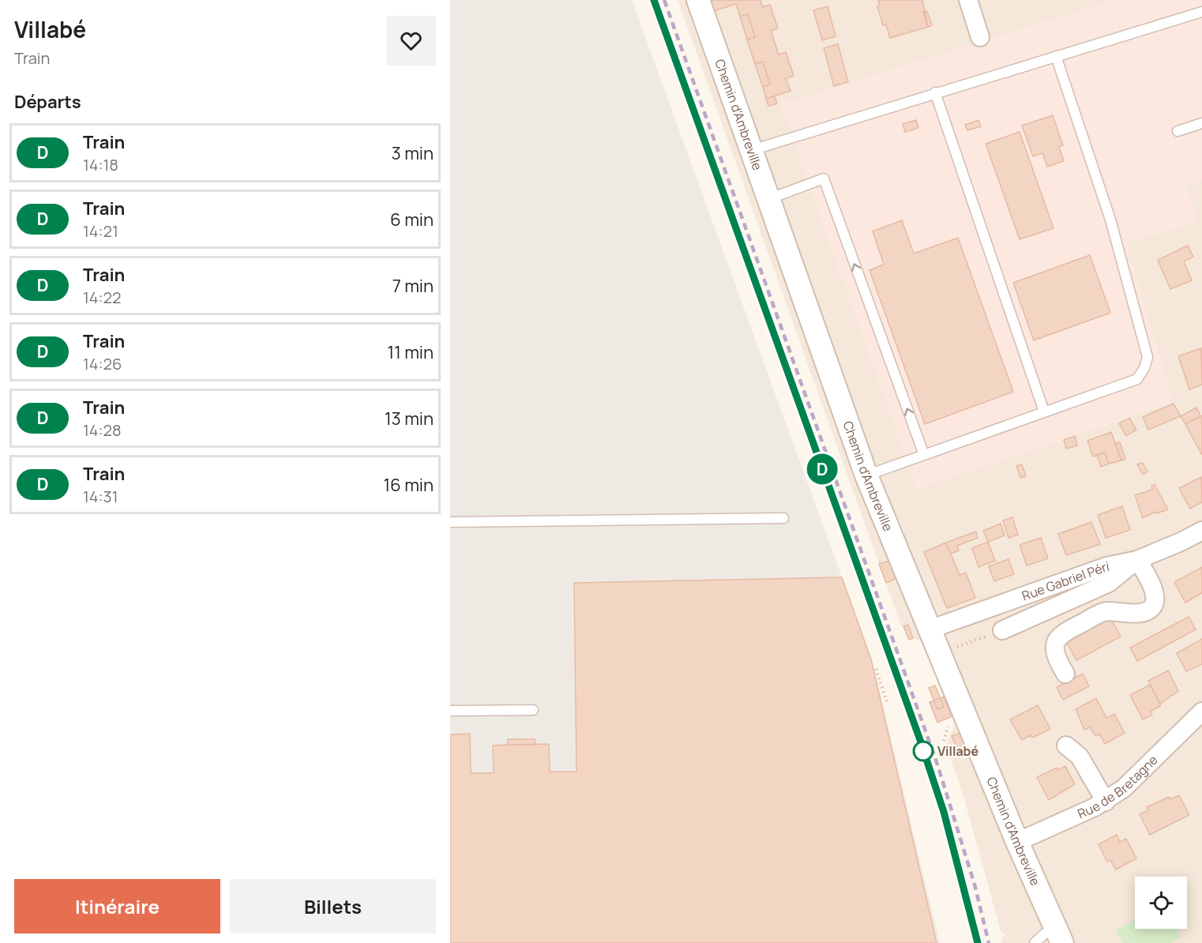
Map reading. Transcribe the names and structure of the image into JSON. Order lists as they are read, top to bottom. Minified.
{"streets":{"street":["Chemin d'Ambreville","Rue Gabriel Péri","Rue de Bretagne"]},"crossings":[["Chemin d'Ambreville","Rue Gabriel Péri"],["Chemin d'Ambreville","Rue de Bretagne"]],"places":["Villabé"],"page":{"heading":[["Villabé","Train"],"Départs"],"on_map":"D","list":[{"mark":"D","name":"Train","note":"14:18","value":"3 min"},{"mark":"D","name":"Train","note":"14:21","value":"6 min"},{"mark":"D","name":"Train","note":"14:22","value":"7 min"},{"mark":"D","name":"Train","note":"14:26","value":"11 min"},{"mark":"D","name":"Train","note":"14:28","value":"13 min"},{"mark":"D","name":"Train","note":"14:31","value":"16 min"}],"buttons":["Itinéraire","Billets"]}}
